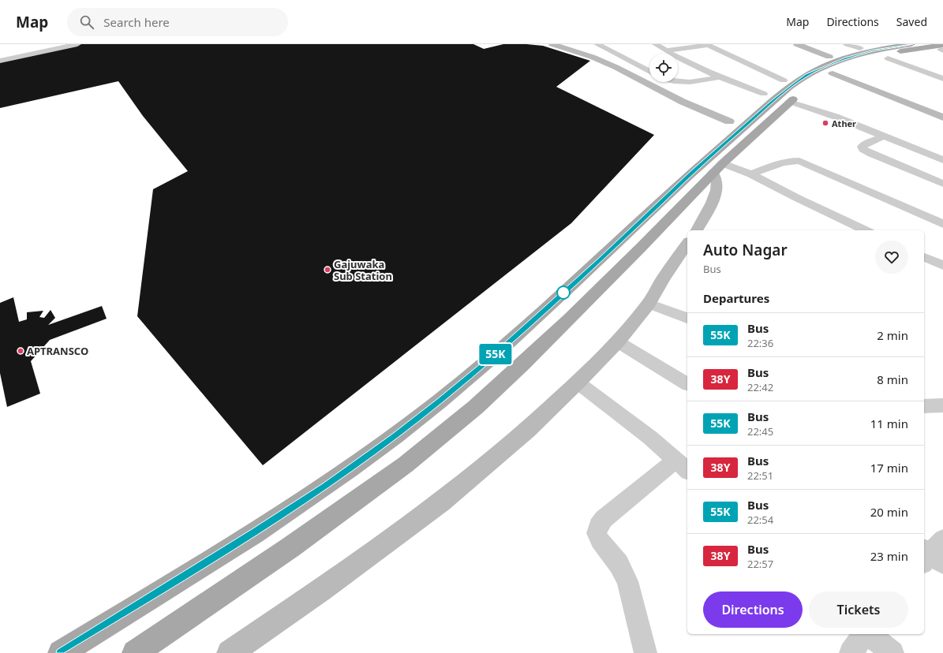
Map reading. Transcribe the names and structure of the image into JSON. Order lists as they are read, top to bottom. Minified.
{"places":["Ather","Gajuwaka Sub Station","APTRANSCO"],"lines":["bus line 55K"],"page":{"header":"Map","search":"Search here","nav":["Map","Directions","Saved"],"on_map":"55K","heading":[["Auto Nagar","Bus"],"Departures"],"list":[{"mark":"55K","name":"Bus","note":"22:36","value":"2 min"},{"mark":"38Y","name":"Bus","note":"22:42","value":"8 min"},{"mark":"55K","name":"Bus","note":"22:45","value":"11 min"},{"mark":"38Y","name":"Bus","note":"22:51","value":"17 min"},{"mark":"55K","name":"Bus","note":"22:54","value":"20 min"},{"mark":"38Y","name":"Bus","note":"22:57","value":"23 min"}],"buttons":["Directions","Tickets"]}}
